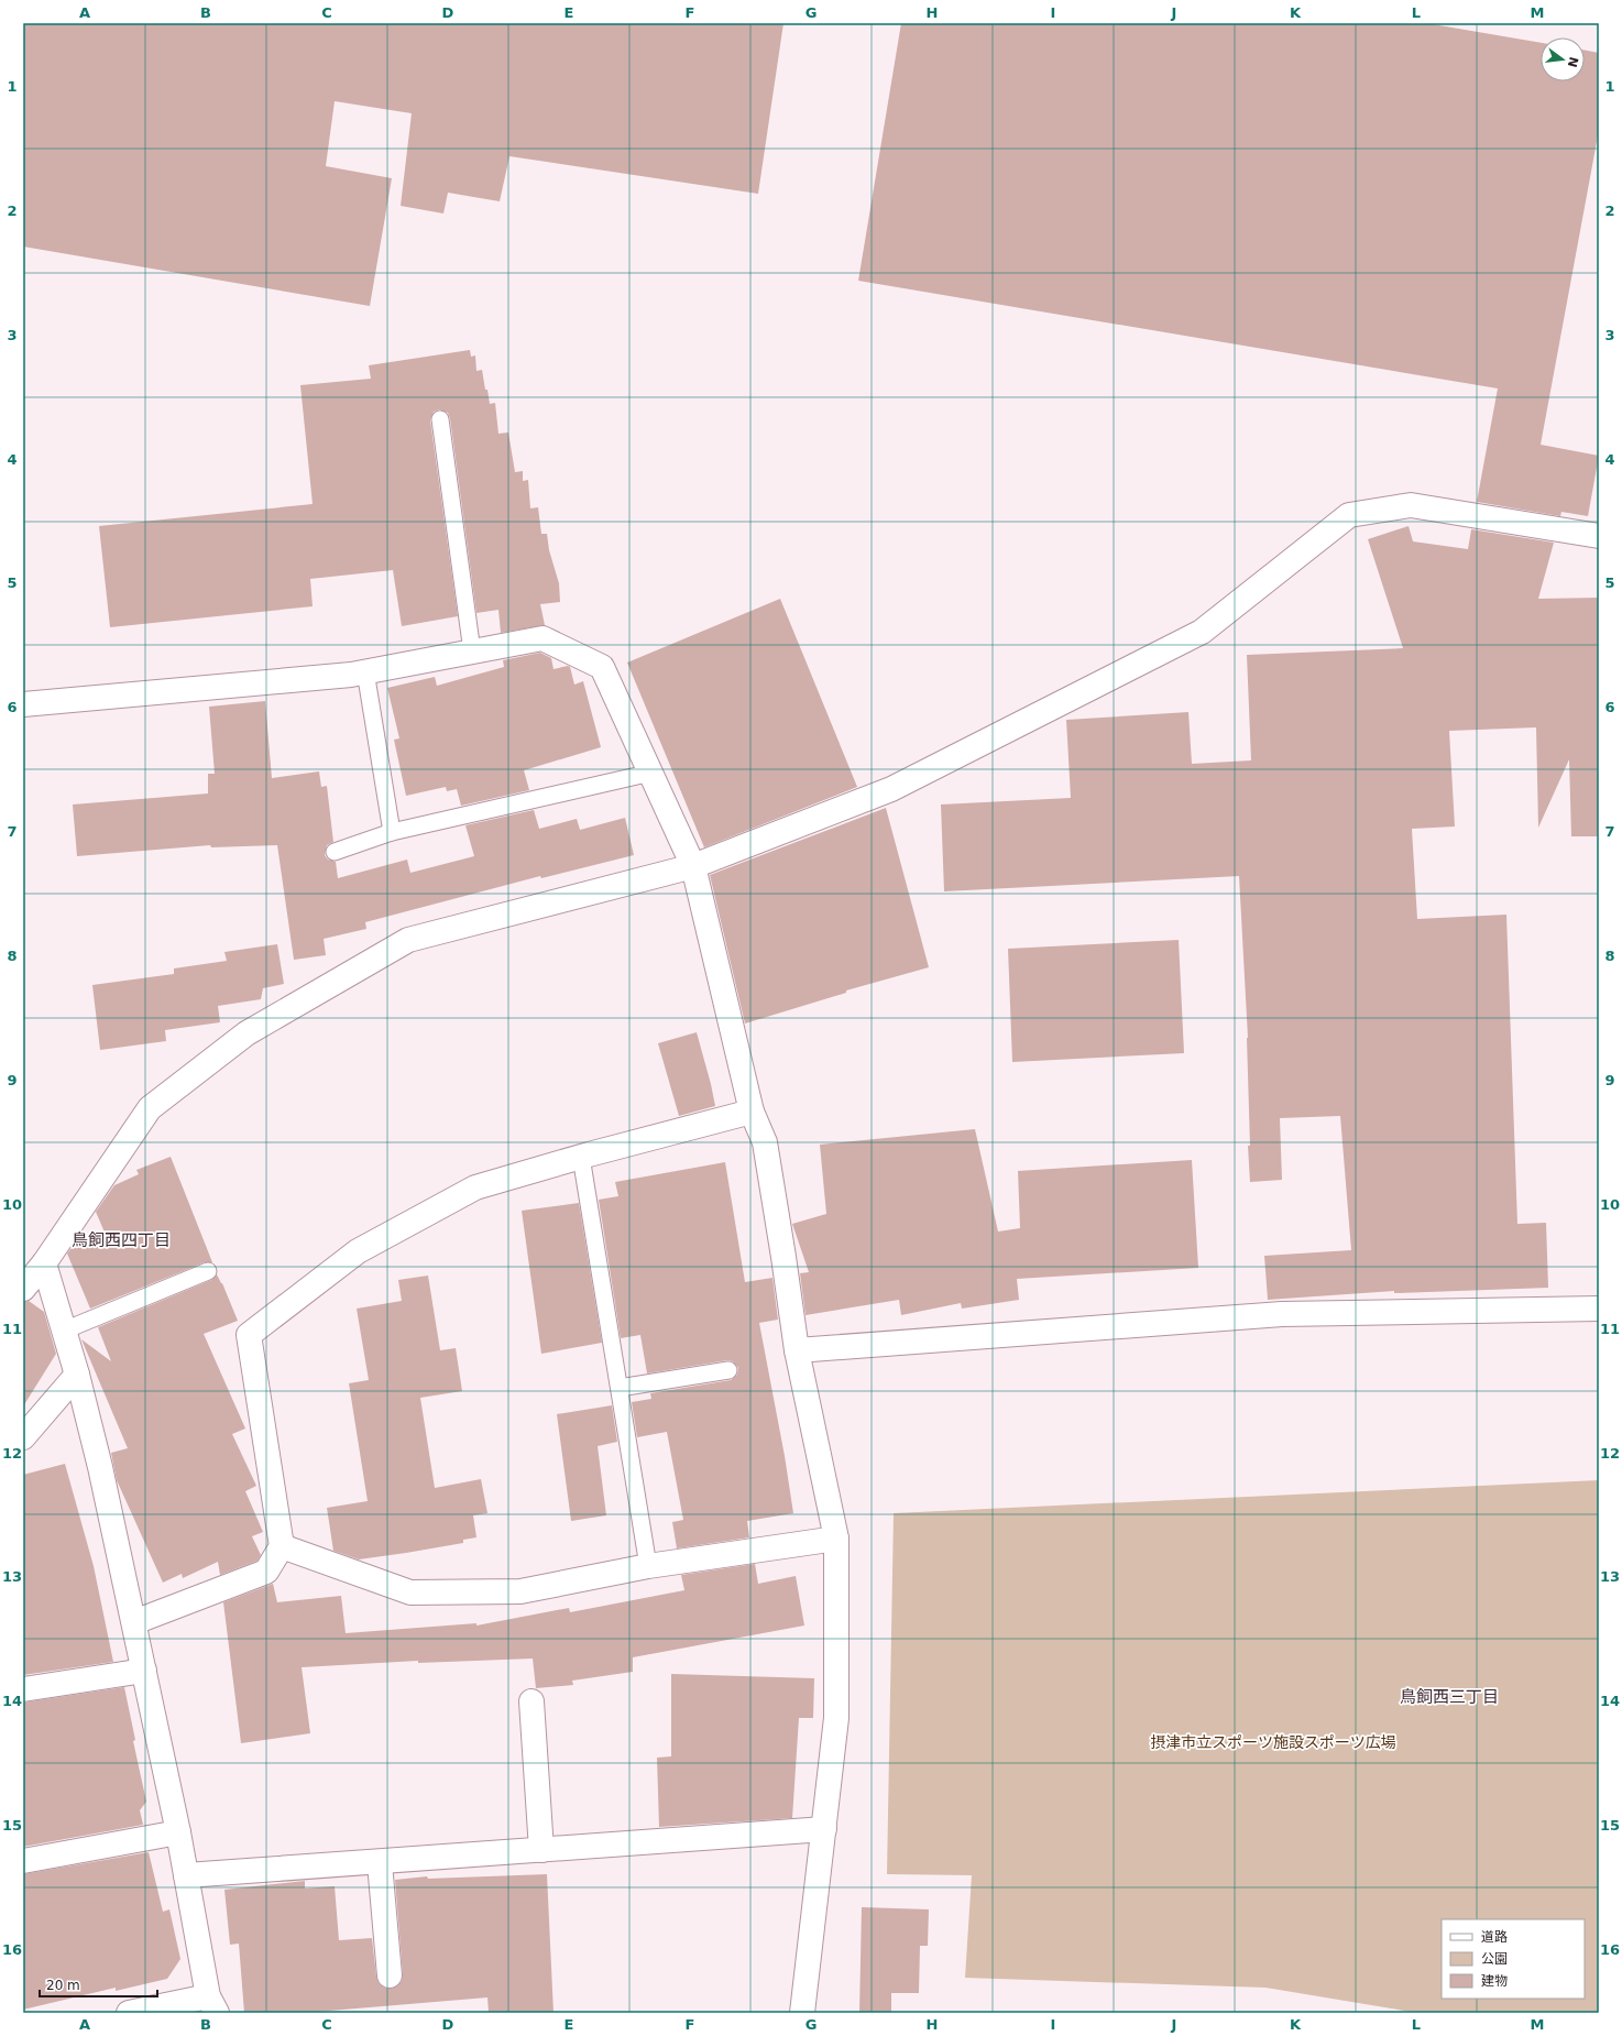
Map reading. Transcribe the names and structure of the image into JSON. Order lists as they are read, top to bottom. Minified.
{"districts":["鳥飼西四丁目","鳥飼西三丁目"],"parks":["摂津市立スポーツ施設スポーツ広場"],"legend":["道路","公園","建物"],"scale_bar":"20 m","north":"right","grid":{"columns":["A","B","C","D","E","F","G","H","I","J","K","L","M"],"rows":["1","2","3","4","5","6","7","8","9","10","11","12","13","14","15","16"]}}
